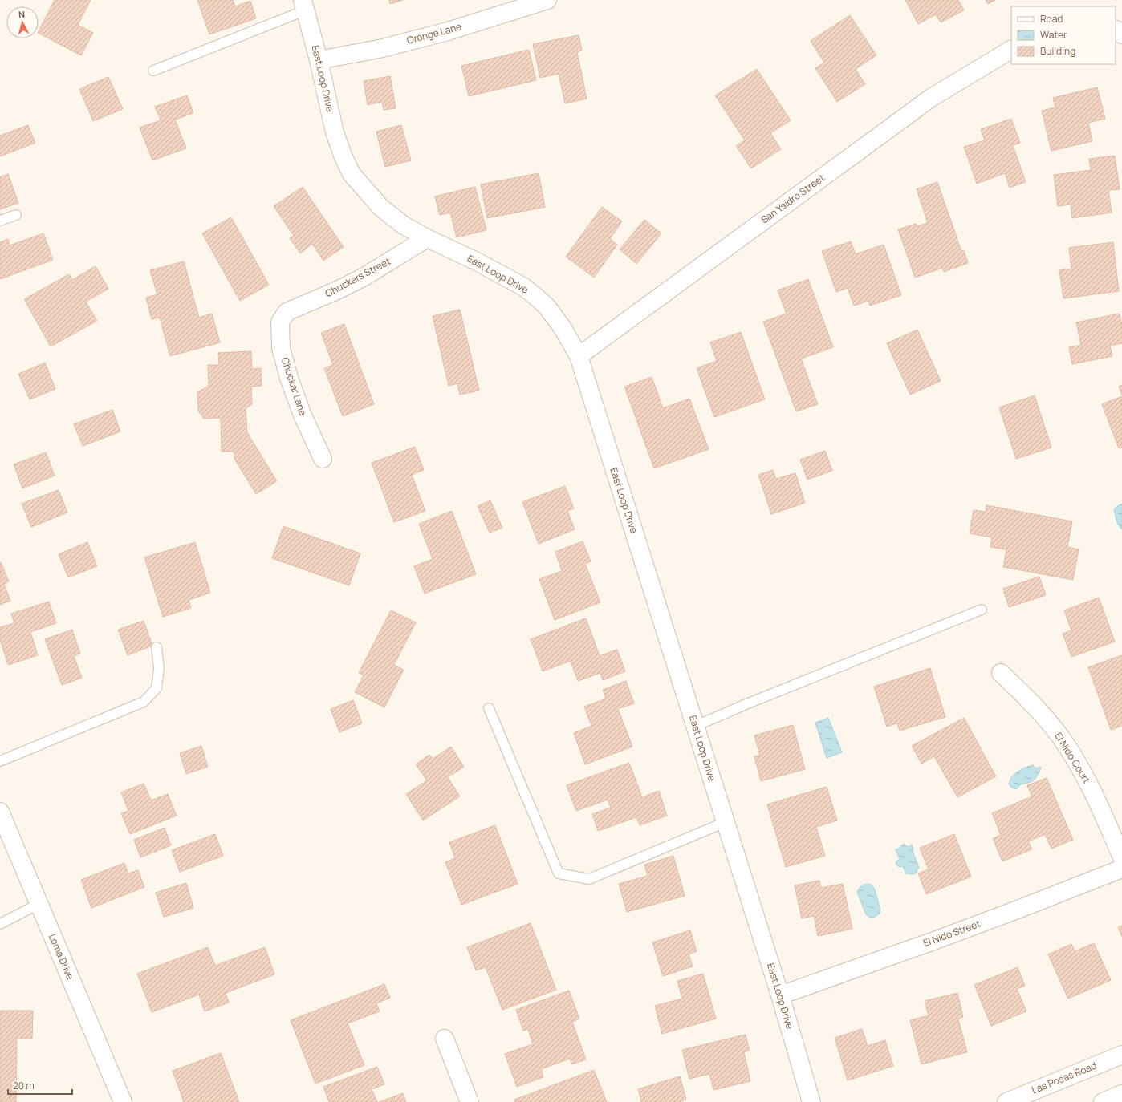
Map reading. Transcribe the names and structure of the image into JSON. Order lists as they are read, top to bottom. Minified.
{"streets":{"street":["Orange Lane","East Loop Drive","San Ysidro Street","Chuckars Street","Chuckar Lane","El Nido Court","El Nido Street","Loma Drive","Las Posas Road"]},"crossings":[["Orange Lane","East Loop Drive"],["East Loop Drive","San Ysidro Street"],["East Loop Drive","Chuckars Street"],["East Loop Drive","El Nido Street"],["Chuckars Street","Chuckar Lane"]],"legend":["Road","Water","Building"],"scale_bar":"20 m","north":"top"}
